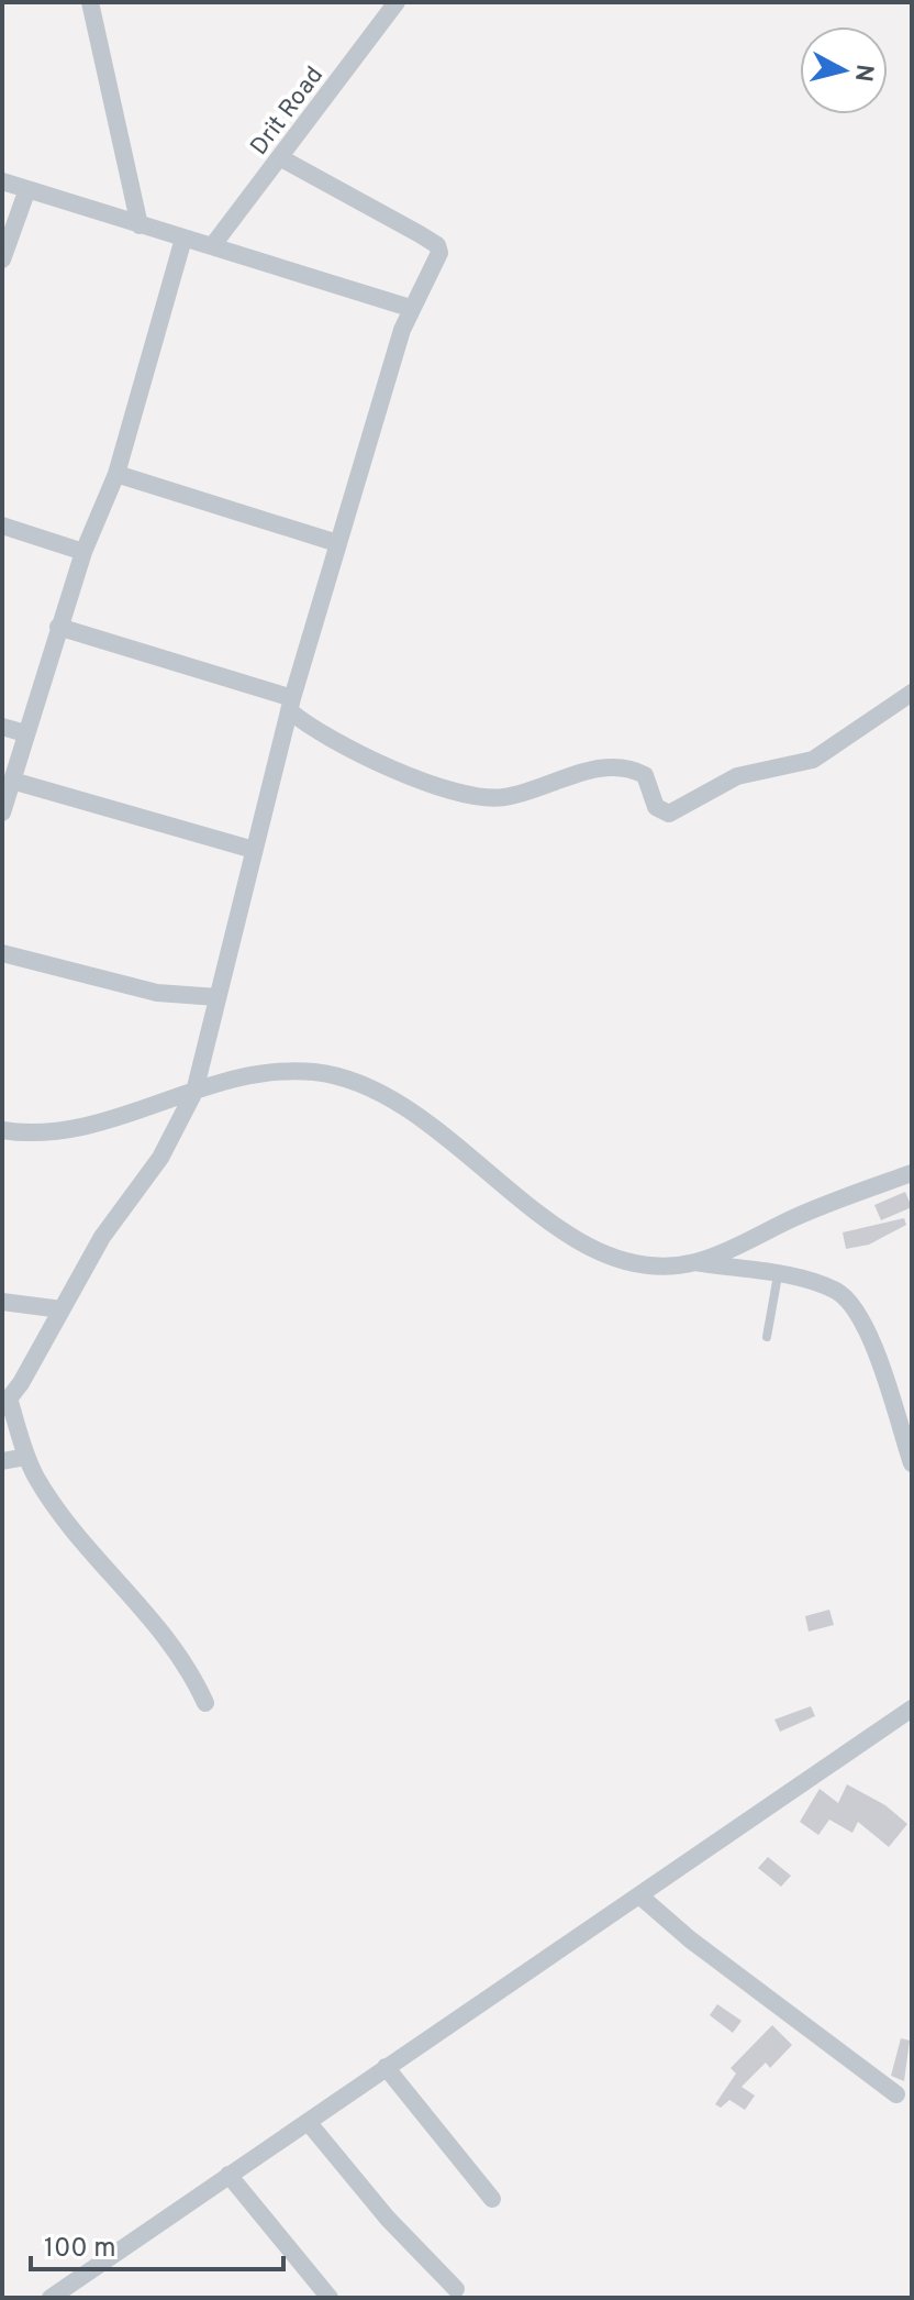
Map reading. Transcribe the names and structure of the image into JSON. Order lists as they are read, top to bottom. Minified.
{"streets":{"street":["Drit Road"]},"scale_bar":"100 m","north":"right"}
